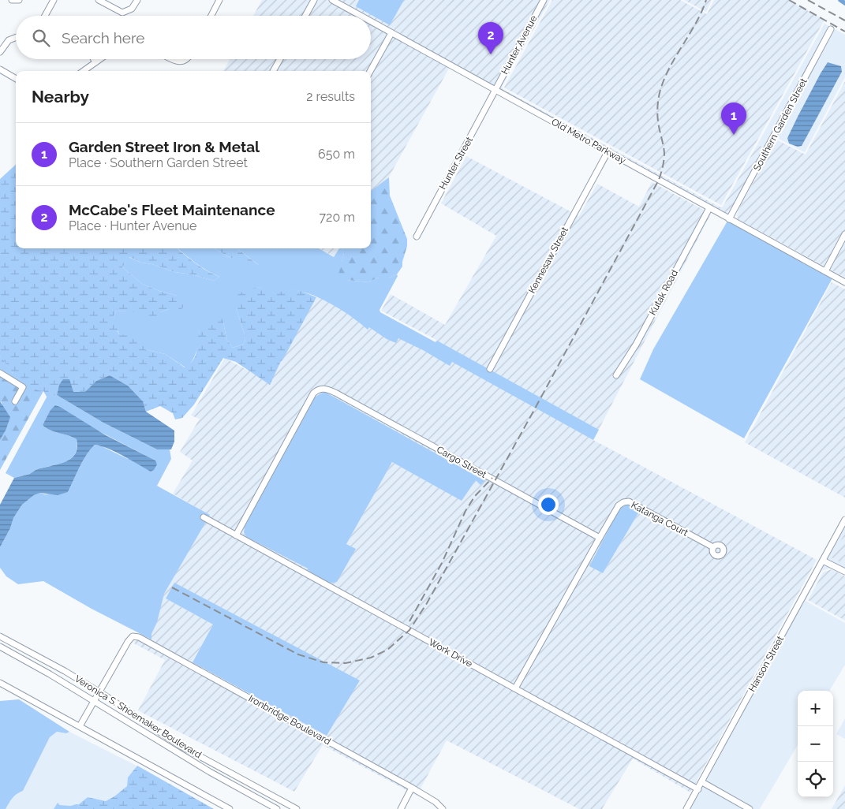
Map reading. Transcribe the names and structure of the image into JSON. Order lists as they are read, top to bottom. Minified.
{"streets":{"street":["Hunter Avenue","Southern Garden Street","Old Metro Parkway","Hunter Street","Kennesaw Street","Kutak Road","Cargo Street","Katanga Court","Work Drive","Hanson Street","Veronica S. Shoemaker Boulevard","Ironbridge Boulevard"]},"crossings":[["Hunter Avenue","Old Metro Parkway"],["Hunter Avenue","Hunter Street"],["Southern Garden Street","Old Metro Parkway"],["Old Metro Parkway","Hunter Street"],["Old Metro Parkway","Kennesaw Street"],["Old Metro Parkway","Kutak Road"],["Cargo Street","Katanga Court"],["Cargo Street","Work Drive"],["Work Drive","Hanson Street"],["Veronica S. Shoemaker Boulevard","Ironbridge Boulevard"]],"page":{"search":"Search here","pins":["2","1"],"heading":["Nearby","2 results"],"list":[{"mark":"1","name":"Garden Street Iron & Metal","note":"Place · Southern Garden Street","value":"650 m"},{"mark":"2","name":"McCabe's Fleet Maintenance","note":"Place · Hunter Avenue","value":"720 m"}],"map_buttons":["+","−"]}}
